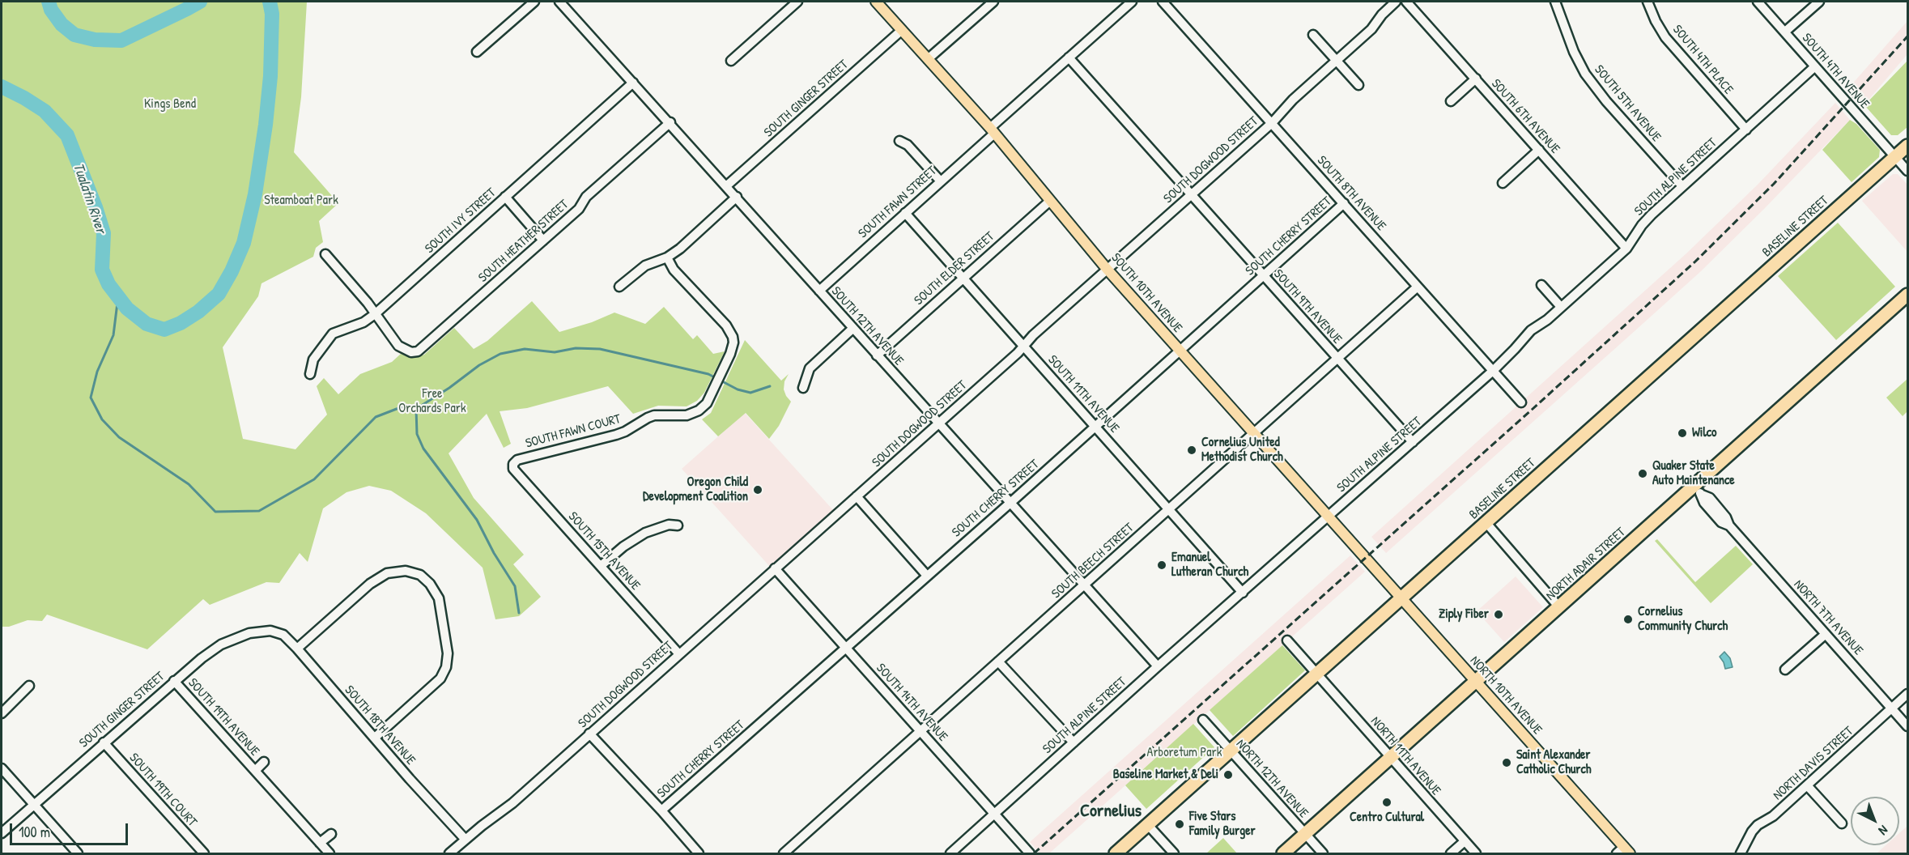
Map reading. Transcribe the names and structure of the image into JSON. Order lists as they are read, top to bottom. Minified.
{"streets":{"highway":["BASELINE STREET","NORTH ADAIR STREET"],"main road":["SOUTH 10TH AVENUE","NORTH 10TH AVENUE"],"street":["SOUTH 4TH PLACE","SOUTH 4TH AVENUE","SOUTH GINGER STREET","SOUTH 5TH AVENUE","SOUTH 6TH AVENUE","SOUTH DOGWOOD STREET","SOUTH ALPINE STREET","SOUTH 8TH AVENUE","SOUTH FAWN STREET","SOUTH IVY STREET","SOUTH CHERRY STREET","SOUTH HEATHER STREET","SOUTH ELDER STREET","SOUTH 9TH AVENUE","SOUTH 12TH AVENUE","SOUTH 11TH AVENUE","SOUTH FAWN COURT","SOUTH 15TH AVENUE","SOUTH BEECH STREET","NORTH 7TH AVENUE","SOUTH 14TH AVENUE","SOUTH 19TH AVENUE","SOUTH 18TH AVENUE","NORTH 11TH AVENUE","NORTH DAVIS STREET","NORTH 12TH AVENUE","SOUTH 19TH COURT"]},"crossings":[["SOUTH 4TH PLACE","SOUTH ALPINE STREET"],["SOUTH 4TH AVENUE","SOUTH ALPINE STREET"],["SOUTH 4TH AVENUE","BASELINE STREET"],["SOUTH GINGER STREET","SOUTH 10TH AVENUE"],["SOUTH GINGER STREET","SOUTH 12TH AVENUE"],["SOUTH GINGER STREET","SOUTH 19TH AVENUE"],["SOUTH GINGER STREET","SOUTH 18TH AVENUE"],["SOUTH GINGER STREET","SOUTH 19TH COURT"],["SOUTH 5TH AVENUE","SOUTH ALPINE STREET"],["SOUTH 6TH AVENUE","SOUTH ALPINE STREET"],["SOUTH DOGWOOD STREET","SOUTH 8TH AVENUE"],["SOUTH DOGWOOD STREET","SOUTH 10TH AVENUE"],["SOUTH DOGWOOD STREET","SOUTH 9TH AVENUE"],["SOUTH DOGWOOD STREET","SOUTH 12TH AVENUE"],["SOUTH DOGWOOD STREET","SOUTH 11TH AVENUE"],["SOUTH DOGWOOD STREET","SOUTH 15TH AVENUE"],["SOUTH DOGWOOD STREET","SOUTH 14TH AVENUE"],["SOUTH DOGWOOD STREET","SOUTH 18TH AVENUE"],["SOUTH ALPINE STREET","SOUTH 8TH AVENUE"],["SOUTH ALPINE STREET","SOUTH 10TH AVENUE"],["SOUTH ALPINE STREET","SOUTH 9TH AVENUE"],["SOUTH ALPINE STREET","SOUTH 12TH AVENUE"],["SOUTH ALPINE STREET","SOUTH 11TH AVENUE"],["SOUTH ALPINE STREET","SOUTH 14TH AVENUE"],["SOUTH 8TH AVENUE","SOUTH CHERRY STREET"],["SOUTH 8TH AVENUE","SOUTH BEECH STREET"],["SOUTH FAWN STREET","SOUTH 10TH AVENUE"],["SOUTH FAWN STREET","SOUTH 9TH AVENUE"],["SOUTH FAWN STREET","SOUTH 12TH AVENUE"],["SOUTH FAWN STREET","SOUTH 11TH AVENUE"],["SOUTH IVY STREET","SOUTH HEATHER STREET"],["SOUTH IVY STREET","SOUTH 12TH AVENUE"],["BASELINE STREET","SOUTH 10TH AVENUE"],["BASELINE STREET","NORTH 10TH AVENUE"],["BASELINE STREET","NORTH 11TH AVENUE"],["BASELINE STREET","NORTH 12TH AVENUE"],["SOUTH CHERRY STREET","SOUTH 10TH AVENUE"],["SOUTH CHERRY STREET","SOUTH 9TH AVENUE"],["SOUTH CHERRY STREET","SOUTH 12TH AVENUE"],["SOUTH CHERRY STREET","SOUTH 11TH AVENUE"],["SOUTH CHERRY STREET","SOUTH 14TH AVENUE"],["SOUTH HEATHER STREET","SOUTH 12TH AVENUE"],["SOUTH ELDER STREET","SOUTH 10TH AVENUE"],["SOUTH ELDER STREET","SOUTH 12TH AVENUE"],["SOUTH ELDER STREET","SOUTH 11TH AVENUE"],["SOUTH 10TH AVENUE","SOUTH BEECH STREET"],["SOUTH 10TH AVENUE","NORTH 10TH AVENUE"],["SOUTH 9TH AVENUE","SOUTH BEECH STREET"],["SOUTH 12TH AVENUE","SOUTH BEECH STREET"],["SOUTH 11TH AVENUE","SOUTH BEECH STREET"],["SOUTH FAWN COURT","SOUTH 15TH AVENUE"],["SOUTH BEECH STREET","SOUTH 14TH AVENUE"],["NORTH ADAIR STREET","NORTH 7TH AVENUE"],["NORTH ADAIR STREET","NORTH 10TH AVENUE"],["NORTH ADAIR STREET","NORTH 11TH AVENUE"],["NORTH ADAIR STREET","NORTH 12TH AVENUE"],["NORTH 7TH AVENUE","NORTH DAVIS STREET"]],"districts":["Cornelius"],"water":["Tualatin River"],"parks":["Kings Bend","Steamboat Park","Free Orchards Park","Arboretum Park"],"places":["Wilco","Cornelius United Methodist Church","Quaker State Auto Maintenance","Oregon Child Development Coalition","Emanuel Lutheran Church","Ziply Fiber","Cornelius Community Church","Saint Alexander Catholic Church","Baseline Market & Deli","Centro Cultural","Five Stars Family Burger"],"scale_bar":"100 m","north":"bottom right"}
